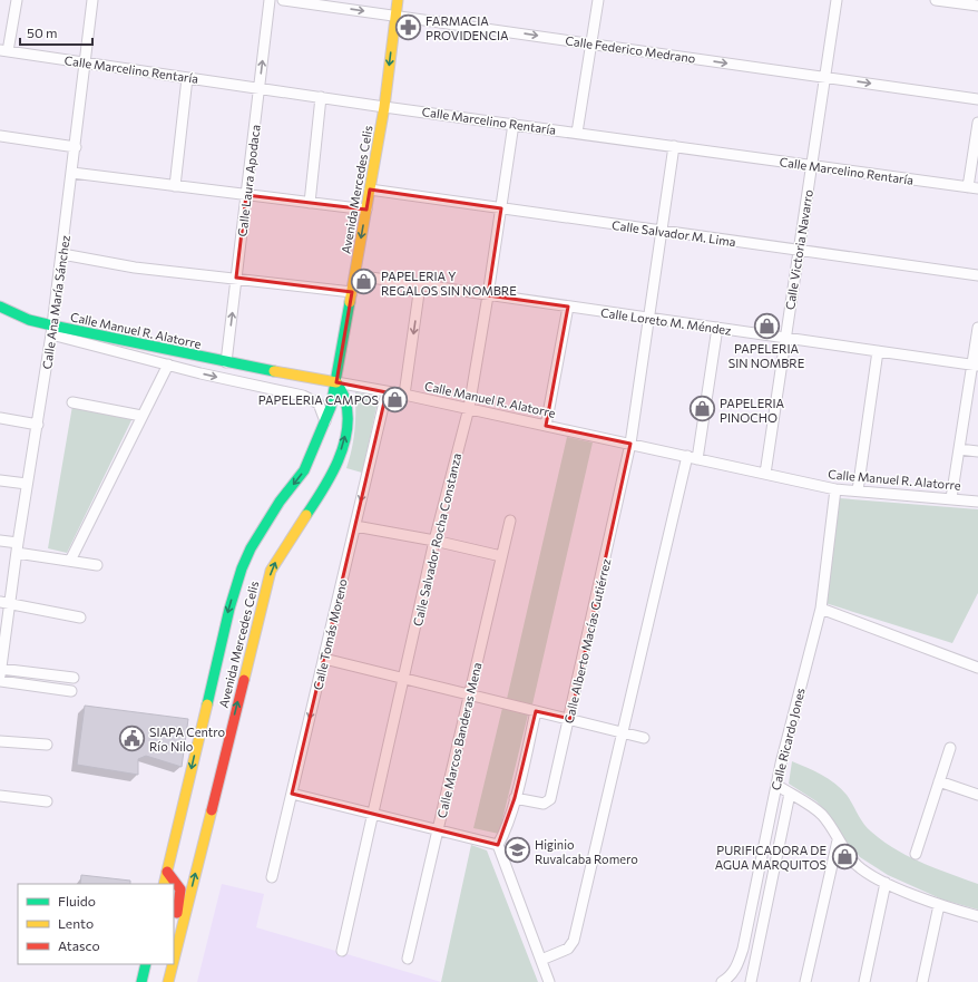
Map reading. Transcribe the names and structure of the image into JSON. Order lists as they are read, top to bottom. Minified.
{"streets":{"main road":["Avenida Mercedes Celis","Calle Manuel R. Alatorre"],"street":["Calle Federico Medrano","Calle Marcelino Rentaría","Calle Laura Apodaca","Calle Salvador M. Lima","Calle Victoria Navarro","Calle Ana María Sánchez","Calle Loreto M. Méndez","Calle Salvador Rocha Constanza","Calle Tomás Moreno","Calle Alberto Macías Gutiérrez","Calle Ricardo Jones","Calle Marcos Banderas Mena"]},"crossings":[["Calle Federico Medrano","Avenida Mercedes Celis"],["Calle Federico Medrano","Calle Victoria Navarro"],["Calle Marcelino Rentaría","Calle Laura Apodaca"],["Calle Marcelino Rentaría","Avenida Mercedes Celis"],["Calle Marcelino Rentaría","Calle Victoria Navarro"],["Calle Marcelino Rentaría","Calle Ana María Sánchez"],["Calle Marcelino Rentaría","Calle Salvador Rocha Constanza"],["Calle Marcelino Rentaría","Calle Alberto Macías Gutiérrez"],["Calle Laura Apodaca","Calle Manuel R. Alatorre"],["Avenida Mercedes Celis","Calle Salvador M. Lima"],["Avenida Mercedes Celis","Calle Loreto M. Méndez"],["Avenida Mercedes Celis","Calle Manuel R. Alatorre"],["Calle Salvador M. Lima","Calle Victoria Navarro"],["Calle Salvador M. Lima","Calle Salvador Rocha Constanza"],["Calle Salvador M. Lima","Calle Alberto Macías Gutiérrez"],["Calle Victoria Navarro","Calle Loreto M. Méndez"],["Calle Victoria Navarro","Calle Manuel R. Alatorre"],["Calle Ana María Sánchez","Calle Manuel R. Alatorre"],["Calle Loreto M. Méndez","Calle Salvador Rocha Constanza"],["Calle Loreto M. Méndez","Calle Alberto Macías Gutiérrez"],["Calle Manuel R. Alatorre","Calle Salvador Rocha Constanza"],["Calle Manuel R. Alatorre","Calle Tomás Moreno"],["Calle Manuel R. Alatorre","Calle Alberto Macías Gutiérrez"],["Calle Manuel R. Alatorre","Calle Ricardo Jones"]],"one_way":["Calle Federico Medrano","Calle Laura Apodaca","Calle Tomás Moreno"],"places":{"pharmacy":["FARMACIA PROVIDENCIA"],"shop":["PAPELERIA Y REGALOS SIN NOMBRE","PAPELERIA SIN NOMBRE","PAPELERIA CAMPOS","PAPELERIA PINOCHO","PURIFICADORA DE AGUA MARQUITOS"],"public building":["SIAPA Centro Río Nilo"],"school or university":["Higinio Ruvalcaba Romero"]},"legend":["Fluido","Lento","Atasco"],"scale_bar":"50 m"}
